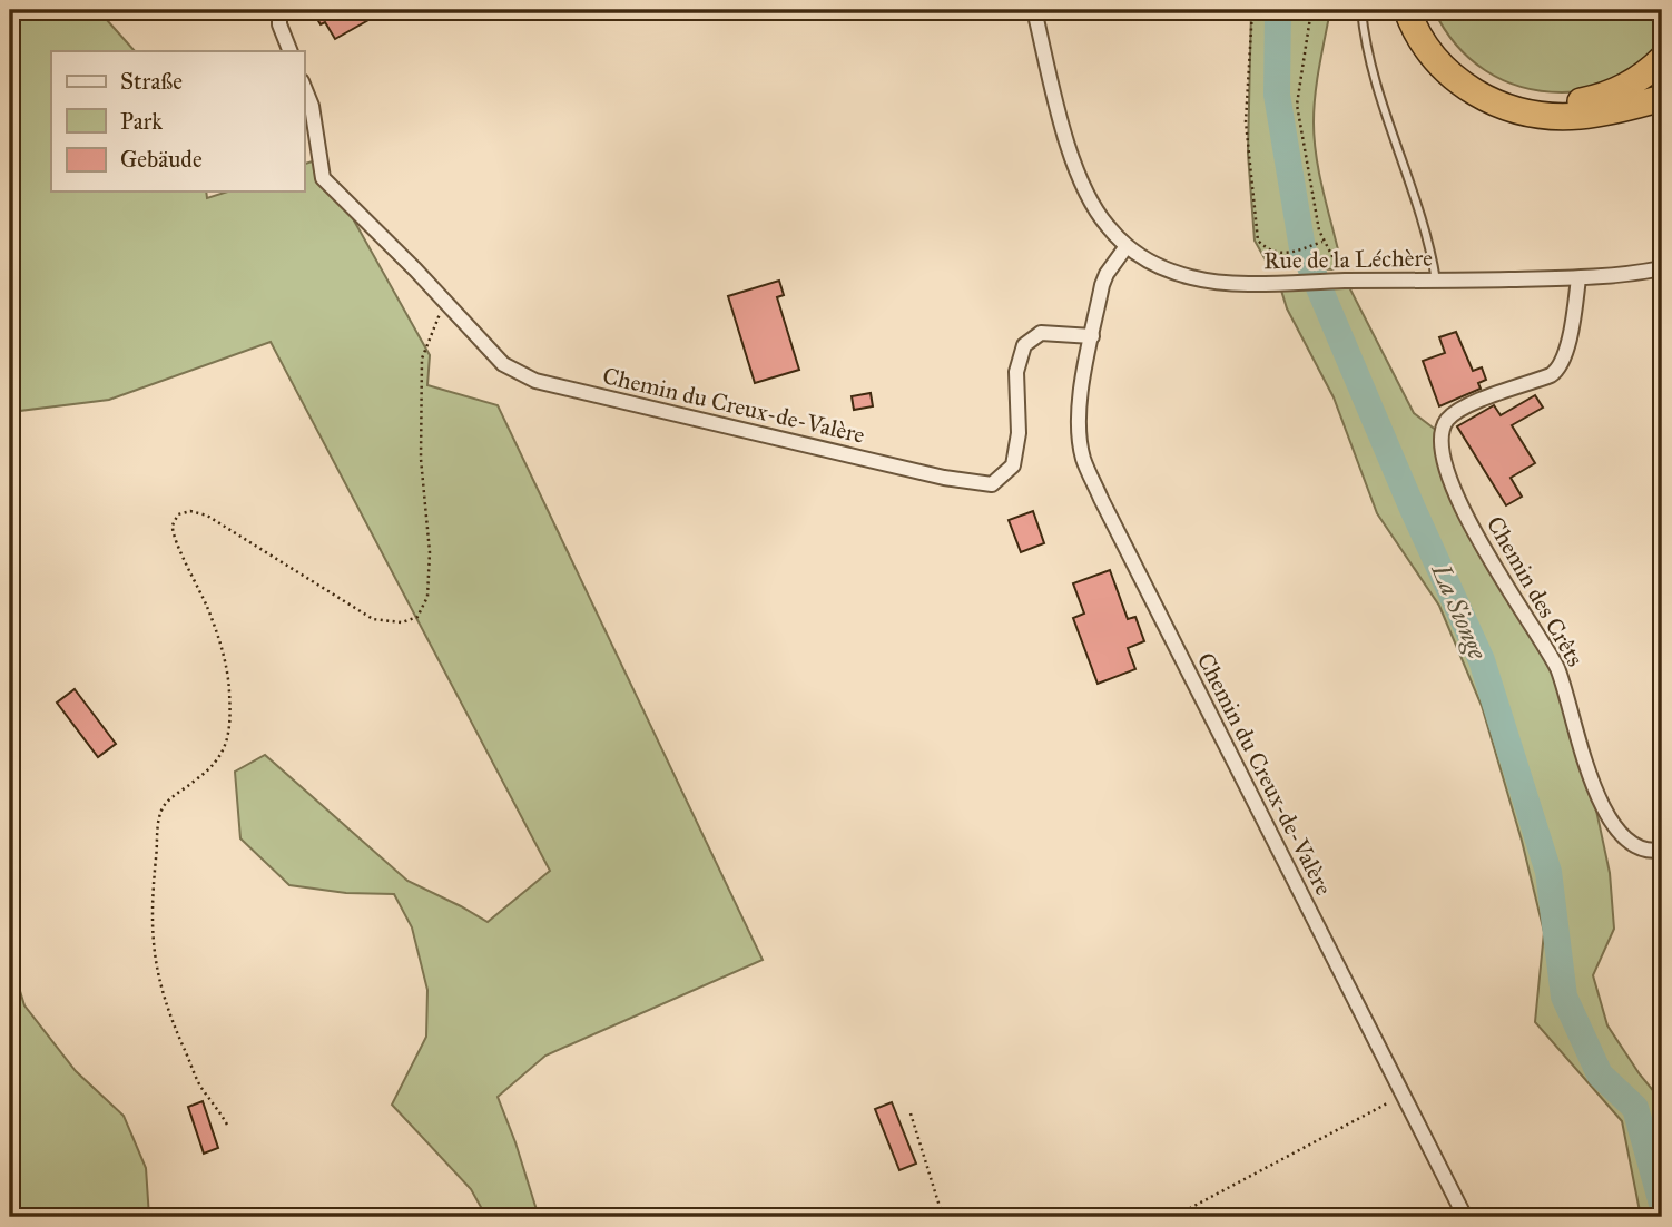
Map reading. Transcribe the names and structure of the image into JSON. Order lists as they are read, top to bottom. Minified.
{"streets":{"street":["Rue de la Léchère","Chemin du Creux-de-Valère","Chemin des Crêts"]},"crossings":[["Rue de la Léchère","Chemin du Creux-de-Valère"],["Rue de la Léchère","Chemin des Crêts"]],"water":["La Sionge"],"legend":["Straße","Park","Gebäude"]}
